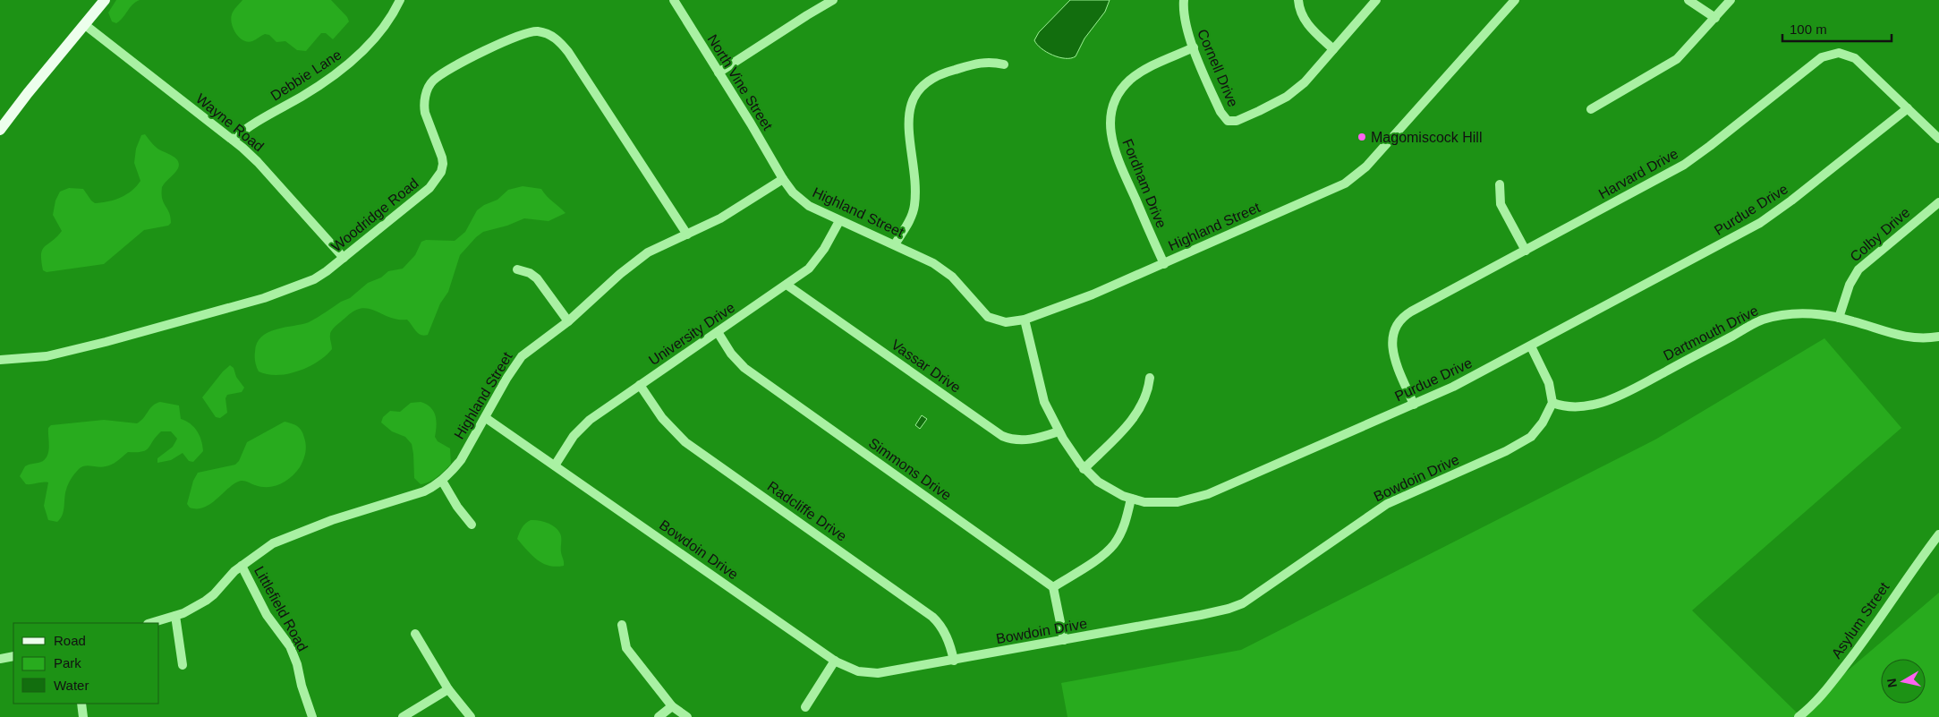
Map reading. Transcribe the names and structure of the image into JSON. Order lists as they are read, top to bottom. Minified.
{"streets":{"street":["Cornell Drive","Debbie Lane","North Vine Street","Wayne Road","Harvard Drive","Fordham Drive","Purdue Drive","Highland Street","Woodridge Road","Colby Drive","Dartmouth Drive","University Drive","Vassar Drive","Simmons Drive","Bowdoin Drive","Radcliffe Drive","Littlefield Road","Asylum Street"]},"crossings":[["Cornell Drive","Fordham Drive"],["Debbie Lane","Wayne Road"],["North Vine Street","Highland Street"],["Wayne Road","Woodridge Road"],["Harvard Drive","Purdue Drive"],["Fordham Drive","Highland Street"],["Purdue Drive","Highland Street"],["Purdue Drive","Vassar Drive"],["Highland Street","Woodridge Road"],["Highland Street","University Drive"],["Highland Street","Bowdoin Drive"],["Highland Street","Littlefield Road"],["Colby Drive","Dartmouth Drive"],["Dartmouth Drive","Bowdoin Drive"],["University Drive","Vassar Drive"],["University Drive","Simmons Drive"],["University Drive","Bowdoin Drive"],["University Drive","Radcliffe Drive"],["Bowdoin Drive","Radcliffe Drive"]],"places":["Magomiscock Hill"],"legend":["Road","Park","Water"],"scale_bar":"100 m","north":"left"}
